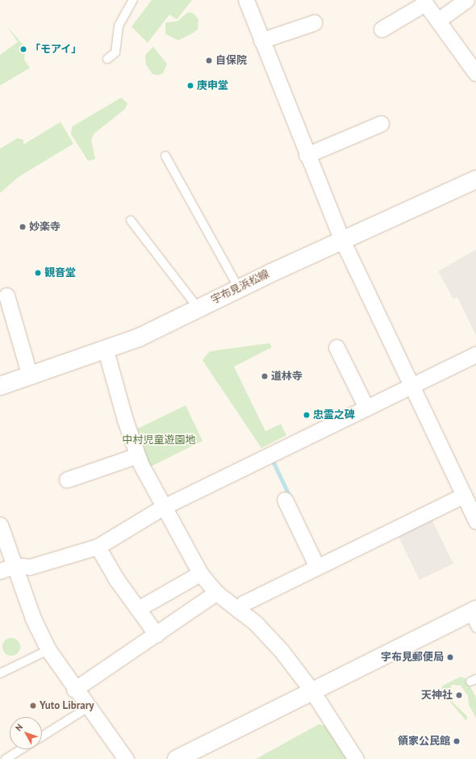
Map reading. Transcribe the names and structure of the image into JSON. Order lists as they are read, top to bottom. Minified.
{"streets":{"main road":["宇布見浜松線"]},"parks":["中村児童遊園地"],"places":["「モアイ」","自保院","庚申堂","妙楽寺","観音堂","道林寺","忠霊之碑","宇布見郵便局","天神社","Yuto Library","領家公民館"],"north":"top left"}
